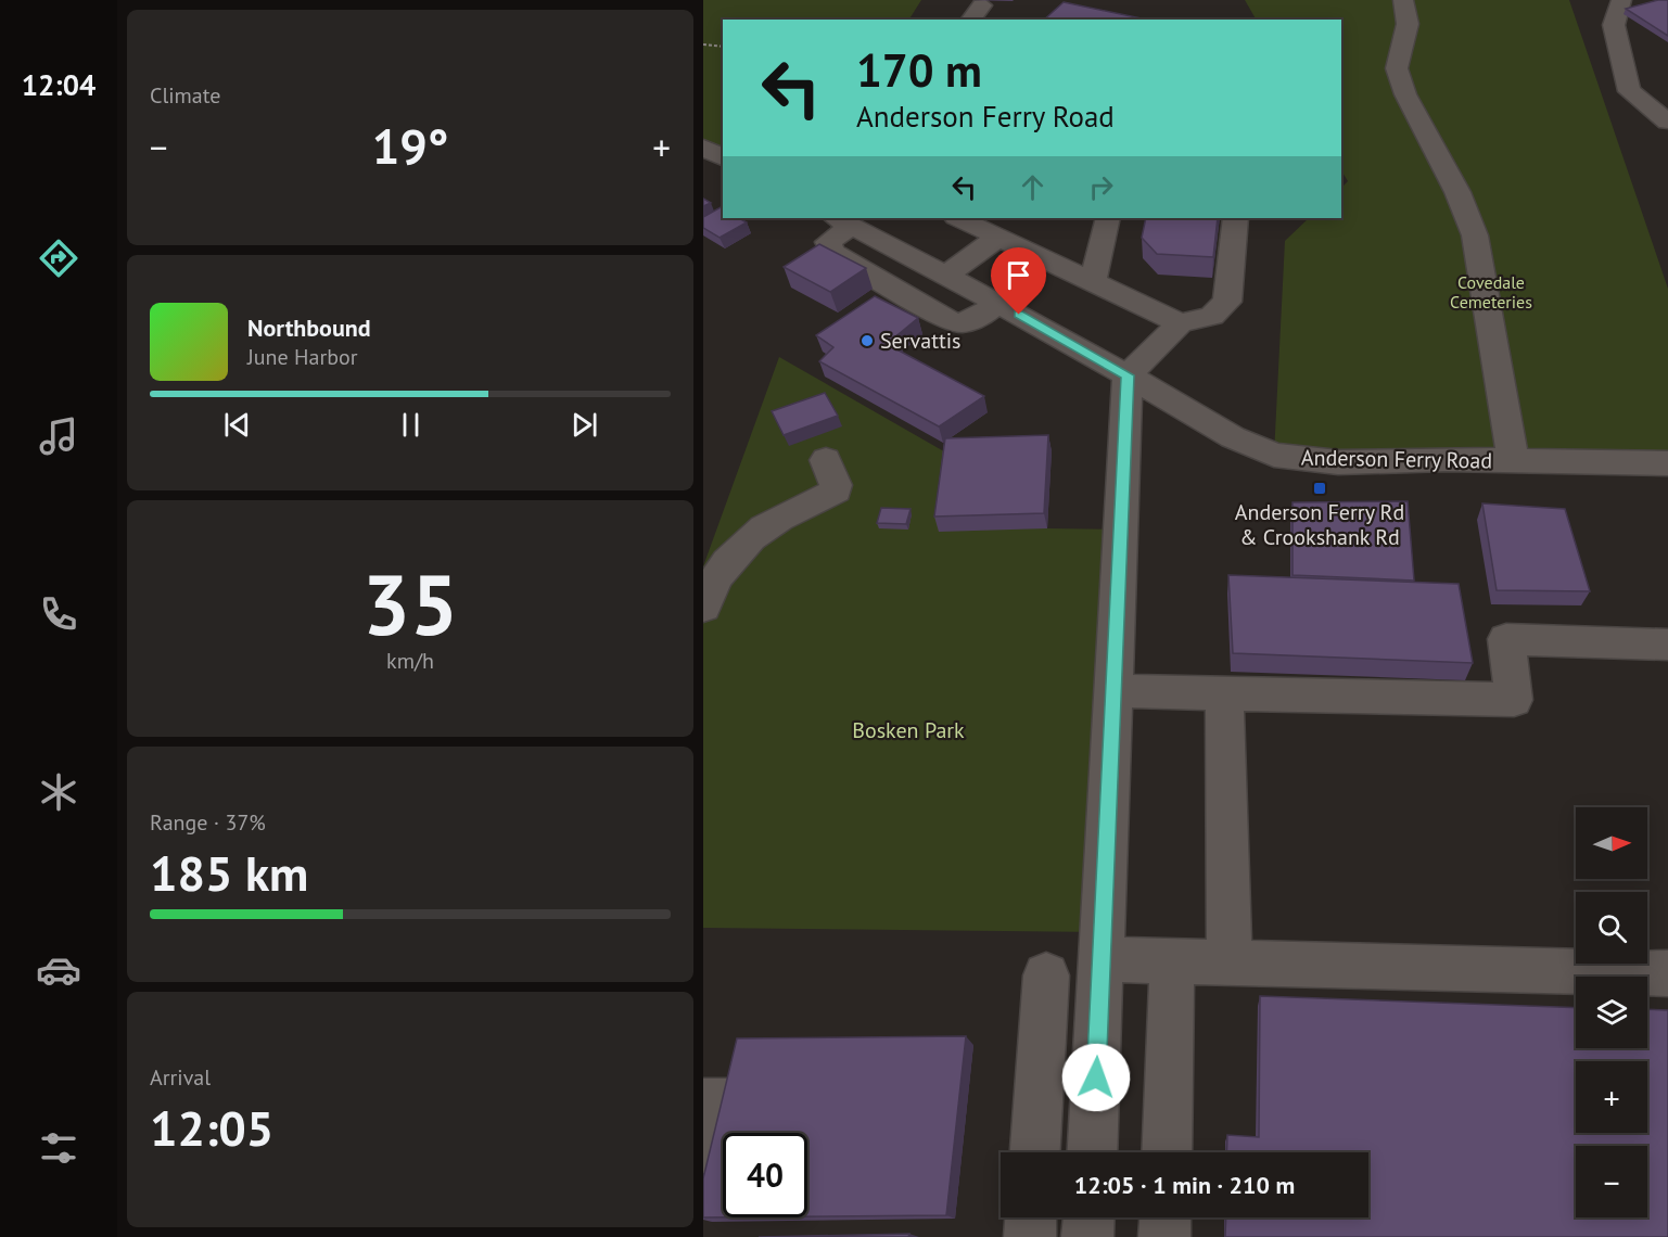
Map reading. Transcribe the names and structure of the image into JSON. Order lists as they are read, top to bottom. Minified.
{"streets":{"street":["Anderson Ferry Road"]},"parks":["Covedale Cemeteries","Bosken Park"],"places":{"other":["Servattis"],"transit":["Anderson Ferry Rd & Crookshank Rd"]},"north":"right","page":{"tabs":"12:04","tile":["Climate",["35","km/h"],["Range · 37%","185 km"],["Arrival","12:05"]],"turn":["170 m","Anderson Ferry Road"],"heat":["−","19°","+"],"song":["Northbound","June Harbor"],"map_buttons":["+","−"],"limit":"40","trip":"12:05 · 1 min · 210 m"}}
